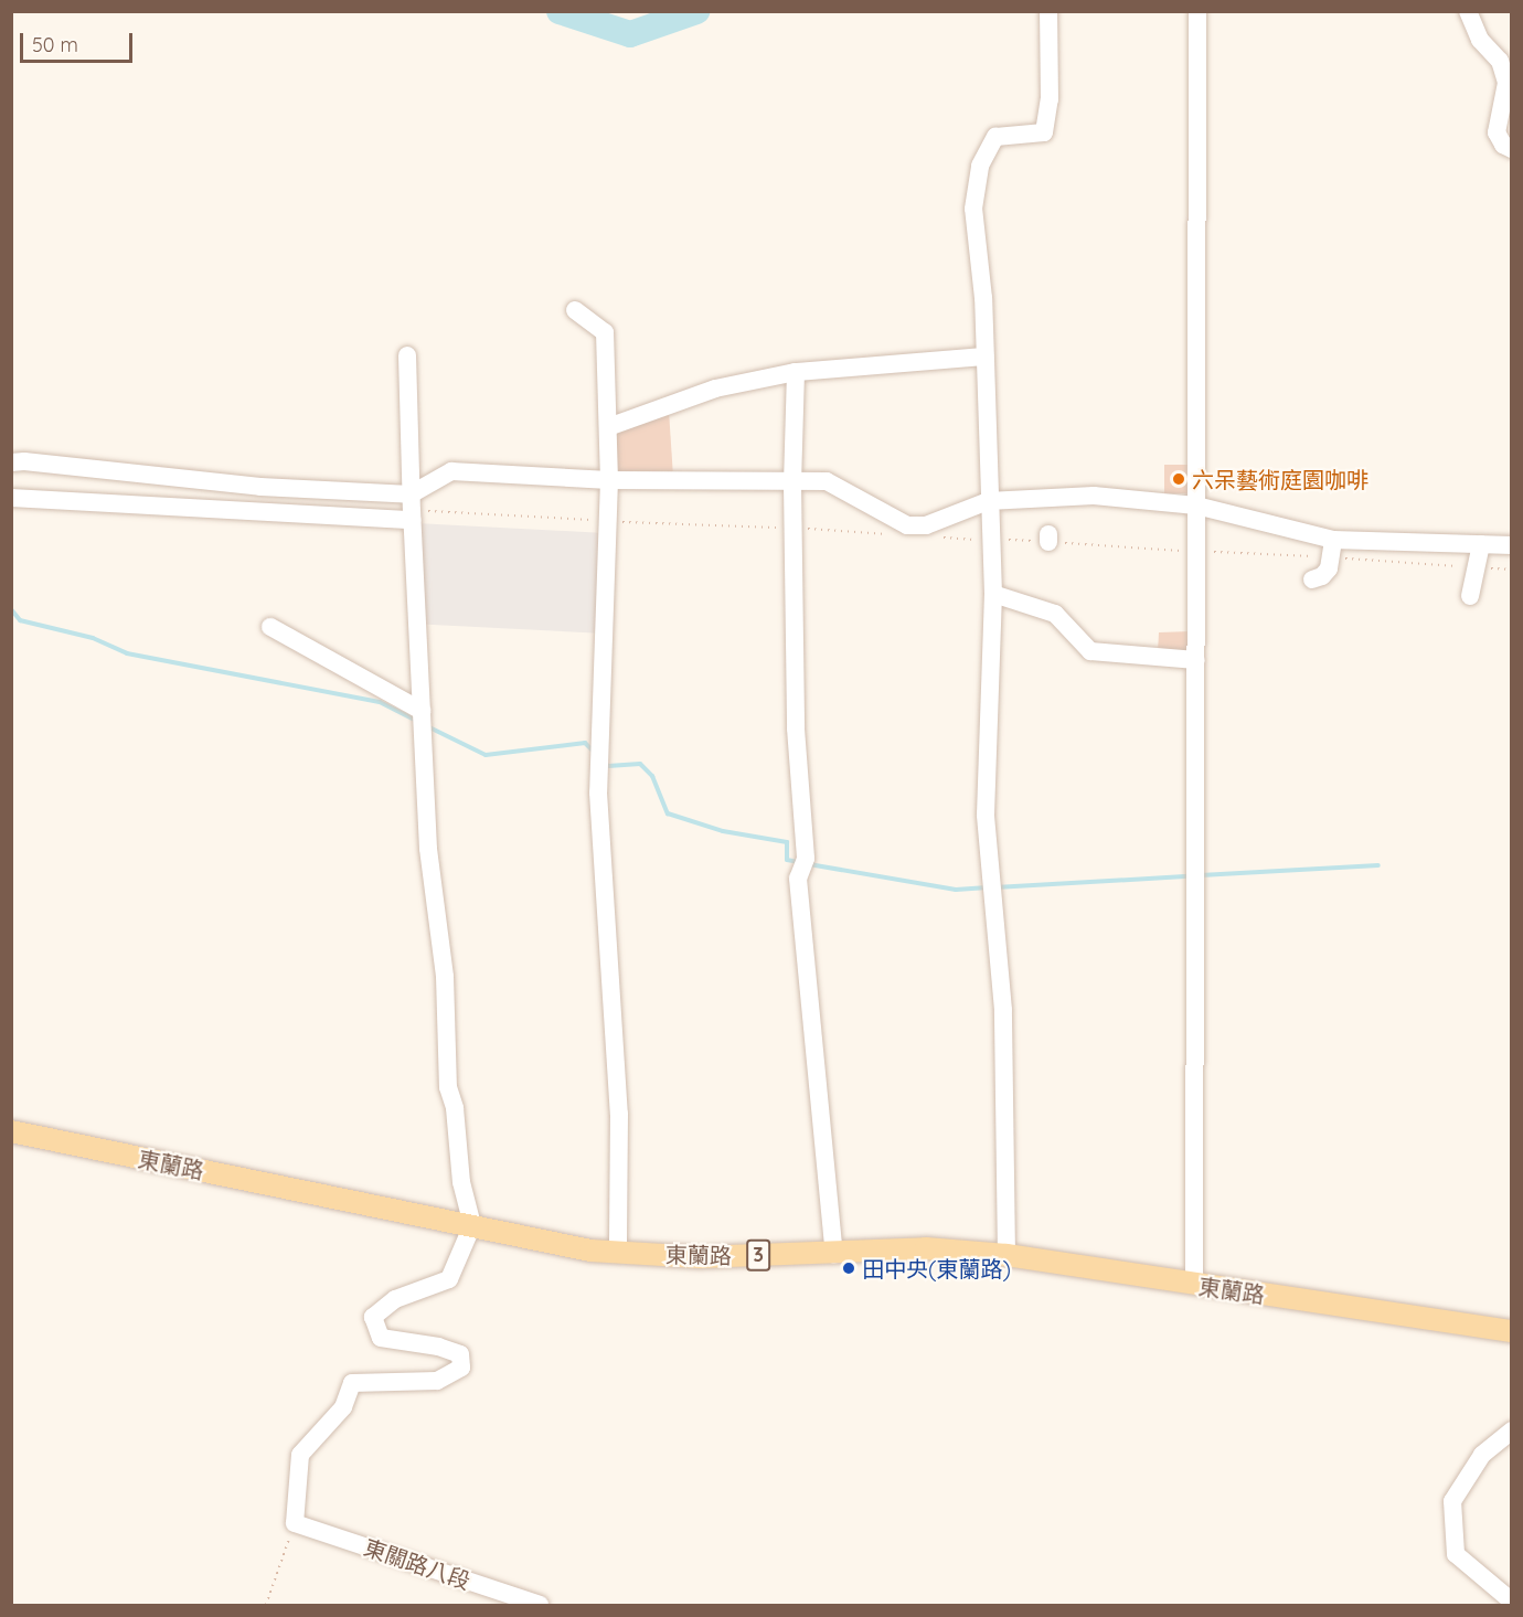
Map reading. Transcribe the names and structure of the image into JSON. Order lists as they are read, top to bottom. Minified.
{"streets":{"main road":["東蘭路","3"],"street":["東關路八段"]},"places":["六呆藝術庭園咖啡","田中央(東蘭路)"],"scale_bar":"50 m"}
